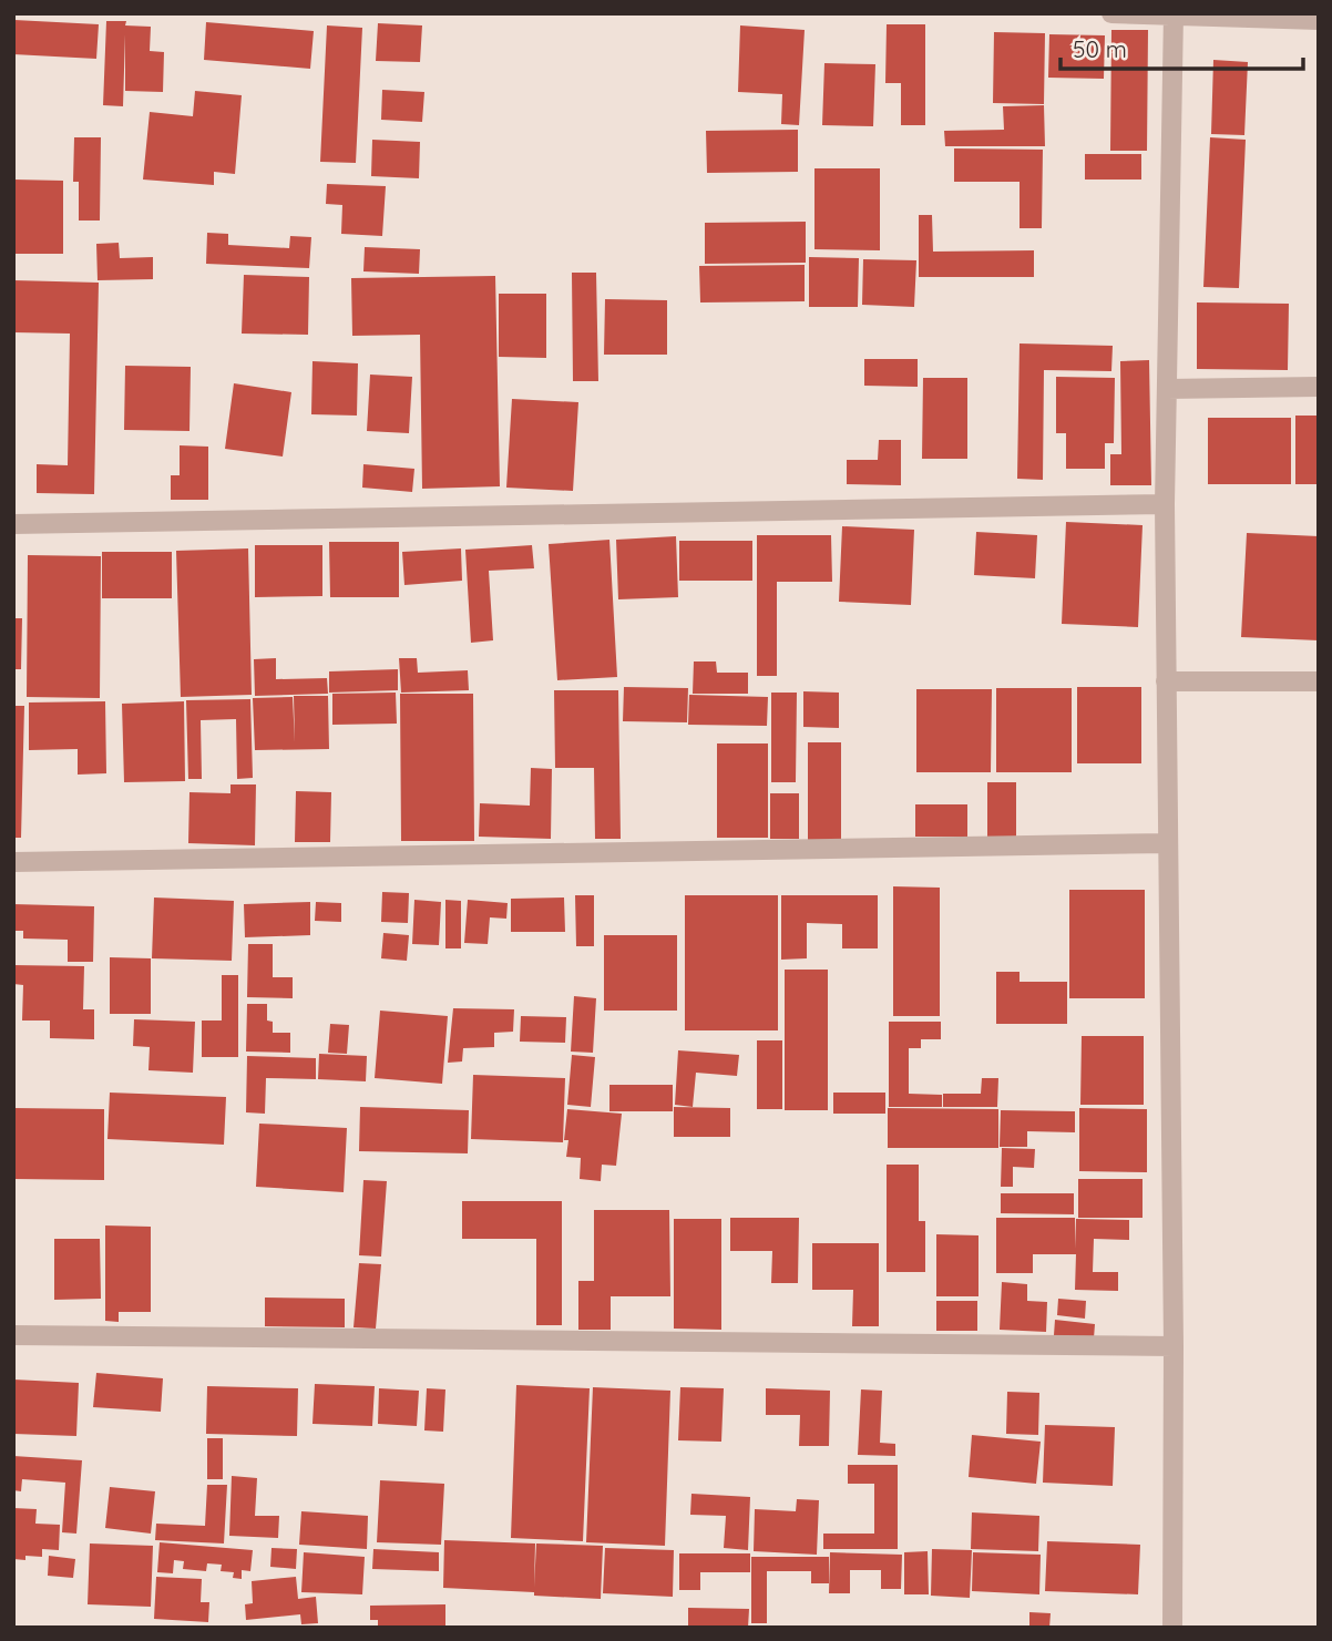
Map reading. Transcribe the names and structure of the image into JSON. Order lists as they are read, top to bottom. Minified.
{"scale_bar":"50 m"}
